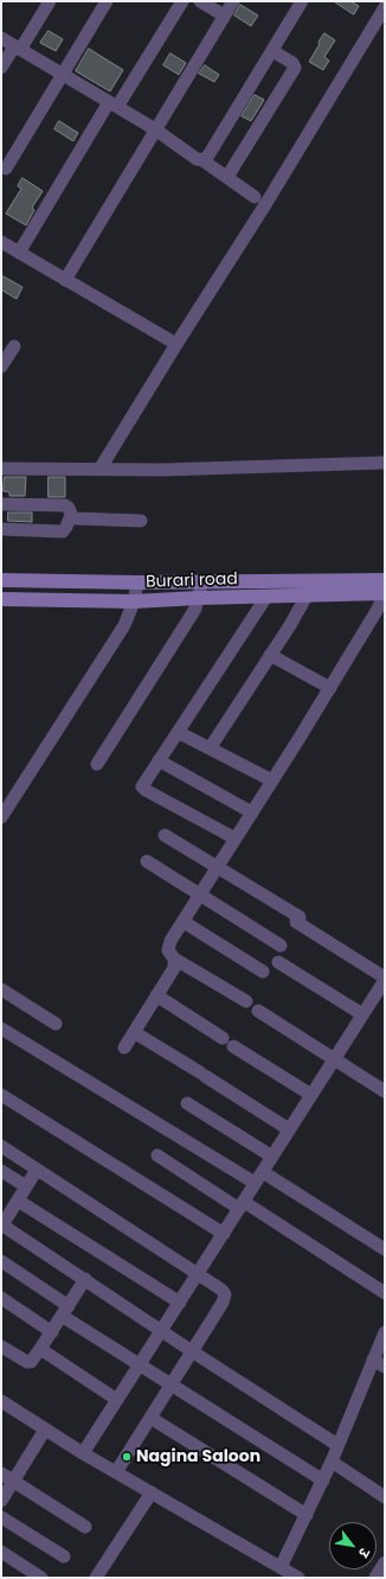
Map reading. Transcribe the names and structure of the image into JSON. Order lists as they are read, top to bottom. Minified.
{"streets":{"main road":["Burari road"]},"places":["Nagina Saloon"],"north":"bottom right"}
